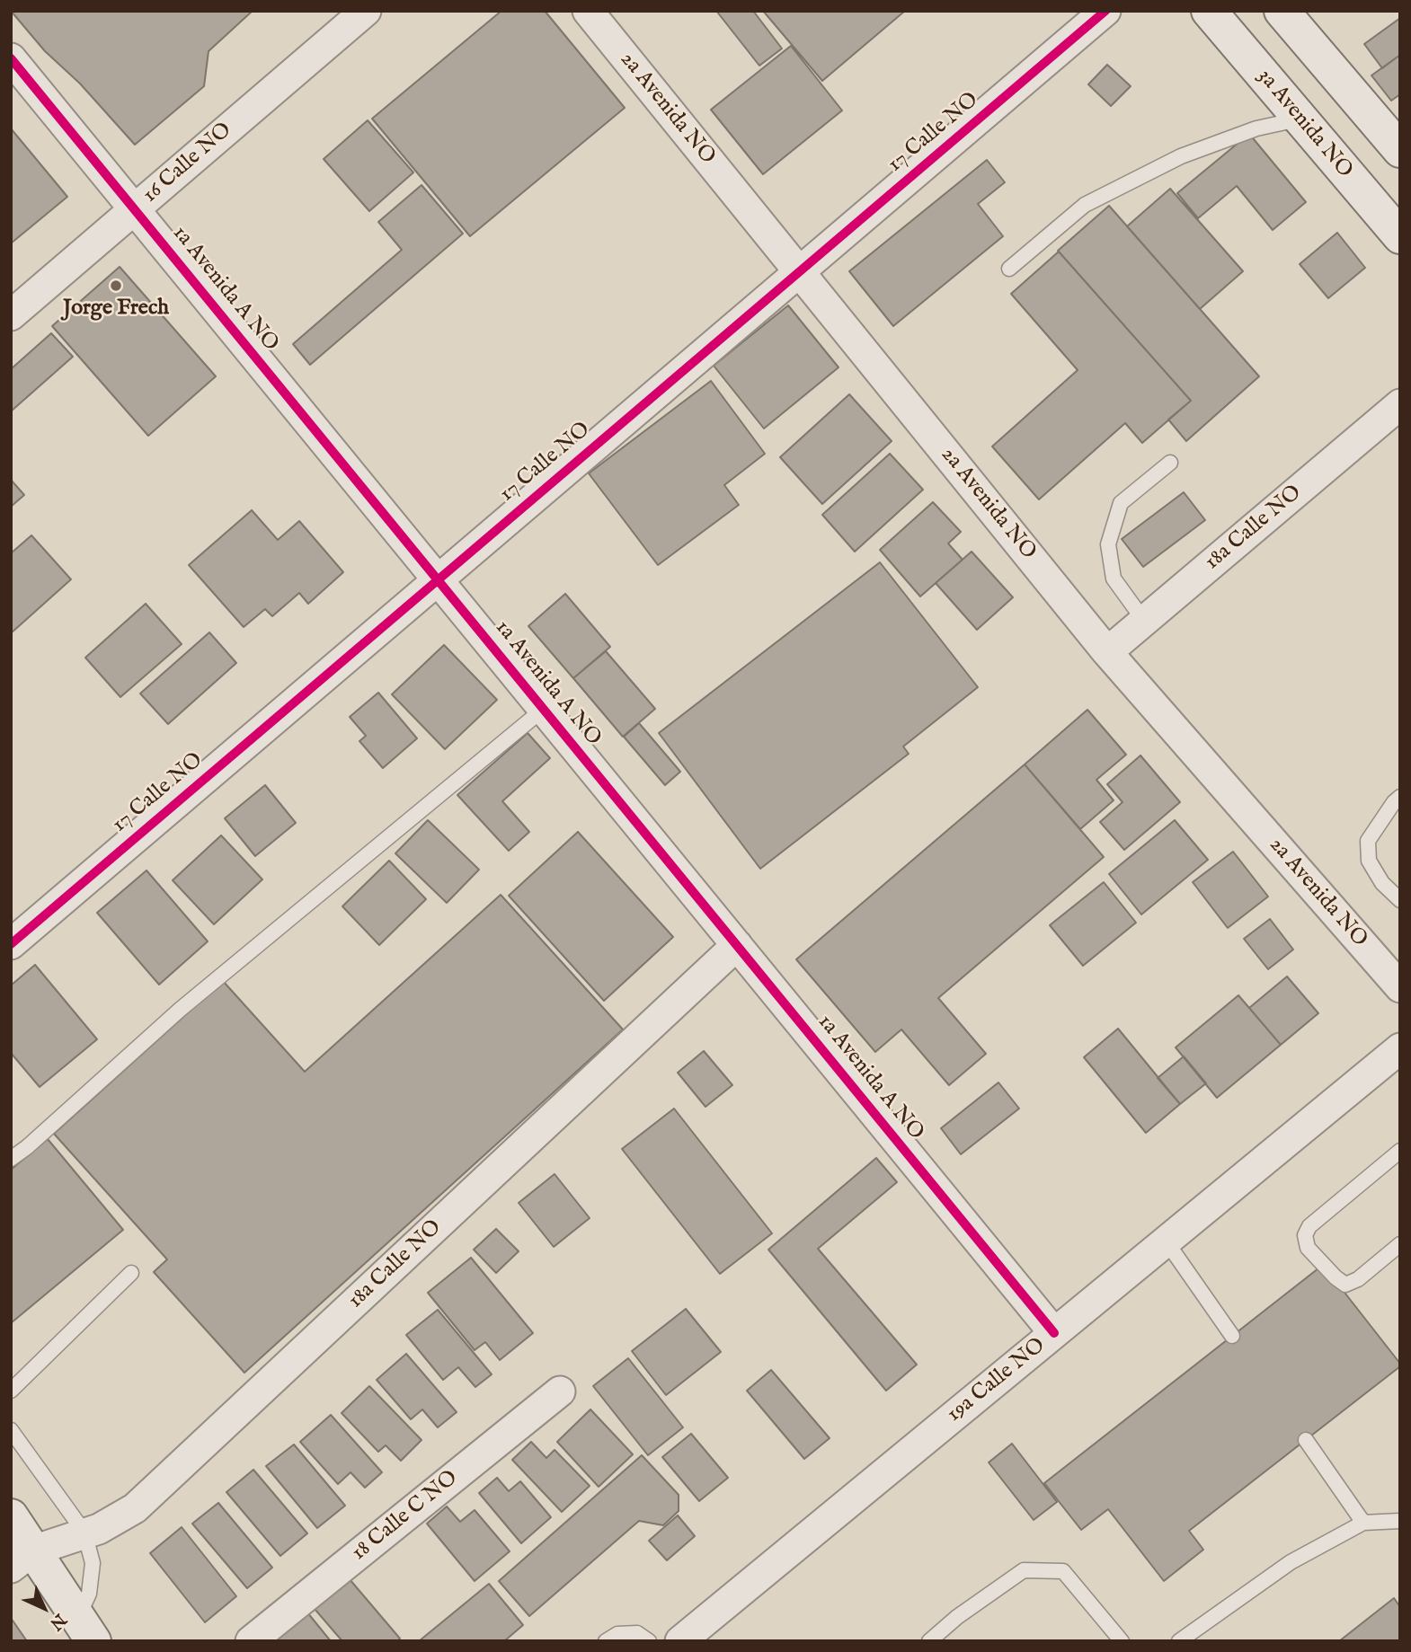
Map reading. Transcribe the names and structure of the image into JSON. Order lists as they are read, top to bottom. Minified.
{"streets":{"street":["2a Avenida NO","3a Avenida NO","17 Calle NO","16 Calle NO","1a Avenida A NO","18a Calle NO","19a Calle NO","18 Calle C NO"]},"crossings":[["2a Avenida NO","17 Calle NO"],["2a Avenida NO","18a Calle NO"],["17 Calle NO","1a Avenida A NO"],["16 Calle NO","1a Avenida A NO"],["1a Avenida A NO","18a Calle NO"],["1a Avenida A NO","19a Calle NO"]],"places":["Jorge Frech"],"north":"bottom right"}
